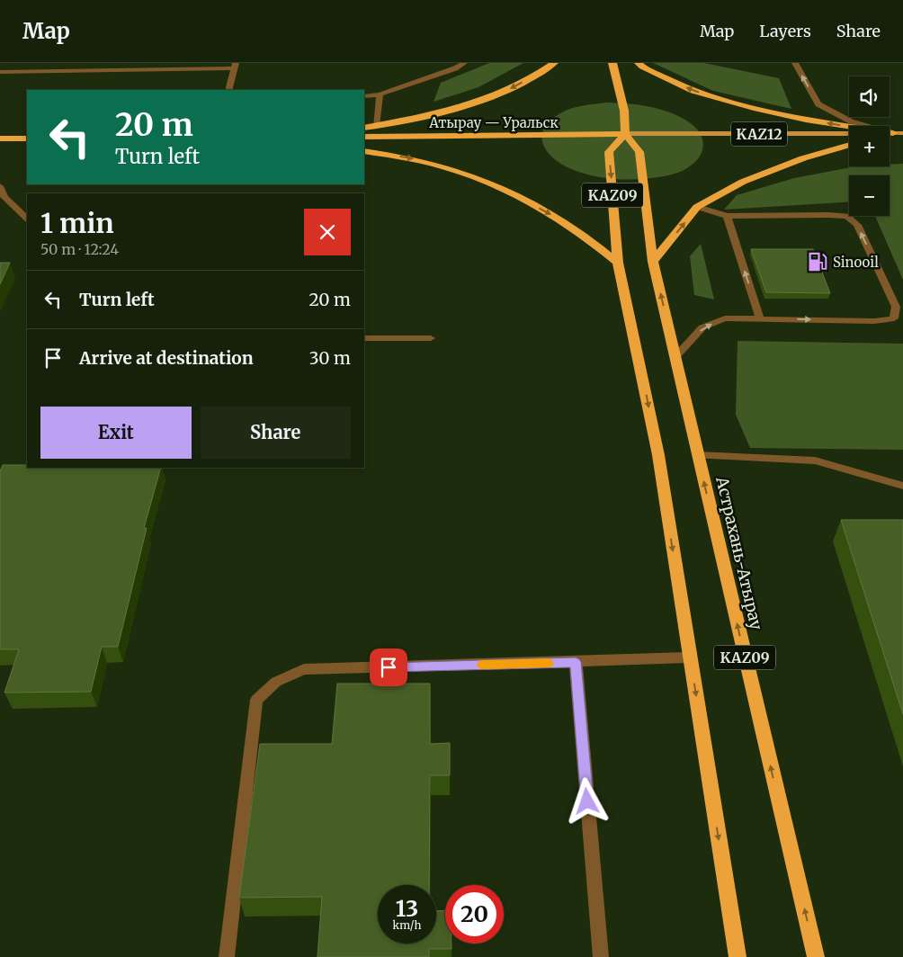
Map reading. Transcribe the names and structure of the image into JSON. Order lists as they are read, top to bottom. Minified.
{"streets":{"highway":["Атырау — Уральск","KAZ12","KAZ09","Астрахань-Атырау"]},"crossings":[["Атырау — Уральск","KAZ12"],["Атырау — Уральск","KAZ09"],["KAZ12","KAZ09"],["KAZ09","Астрахань-Атырау"]],"places":{"fuel station":["Sinooil"]},"page":{"header":"Map","nav":["Map","Layers","Share"],"map_buttons":["+","−"],"turn":["20 m","Turn left"],"heading":["1 min","50 m · 12:24"],"list":[{"name":"Turn left","value":"20 m"},{"name":"Arrive at destination","value":"30 m"}],"buttons":["Exit","Share"],"speed":"13 km/h","limit":"20"}}
